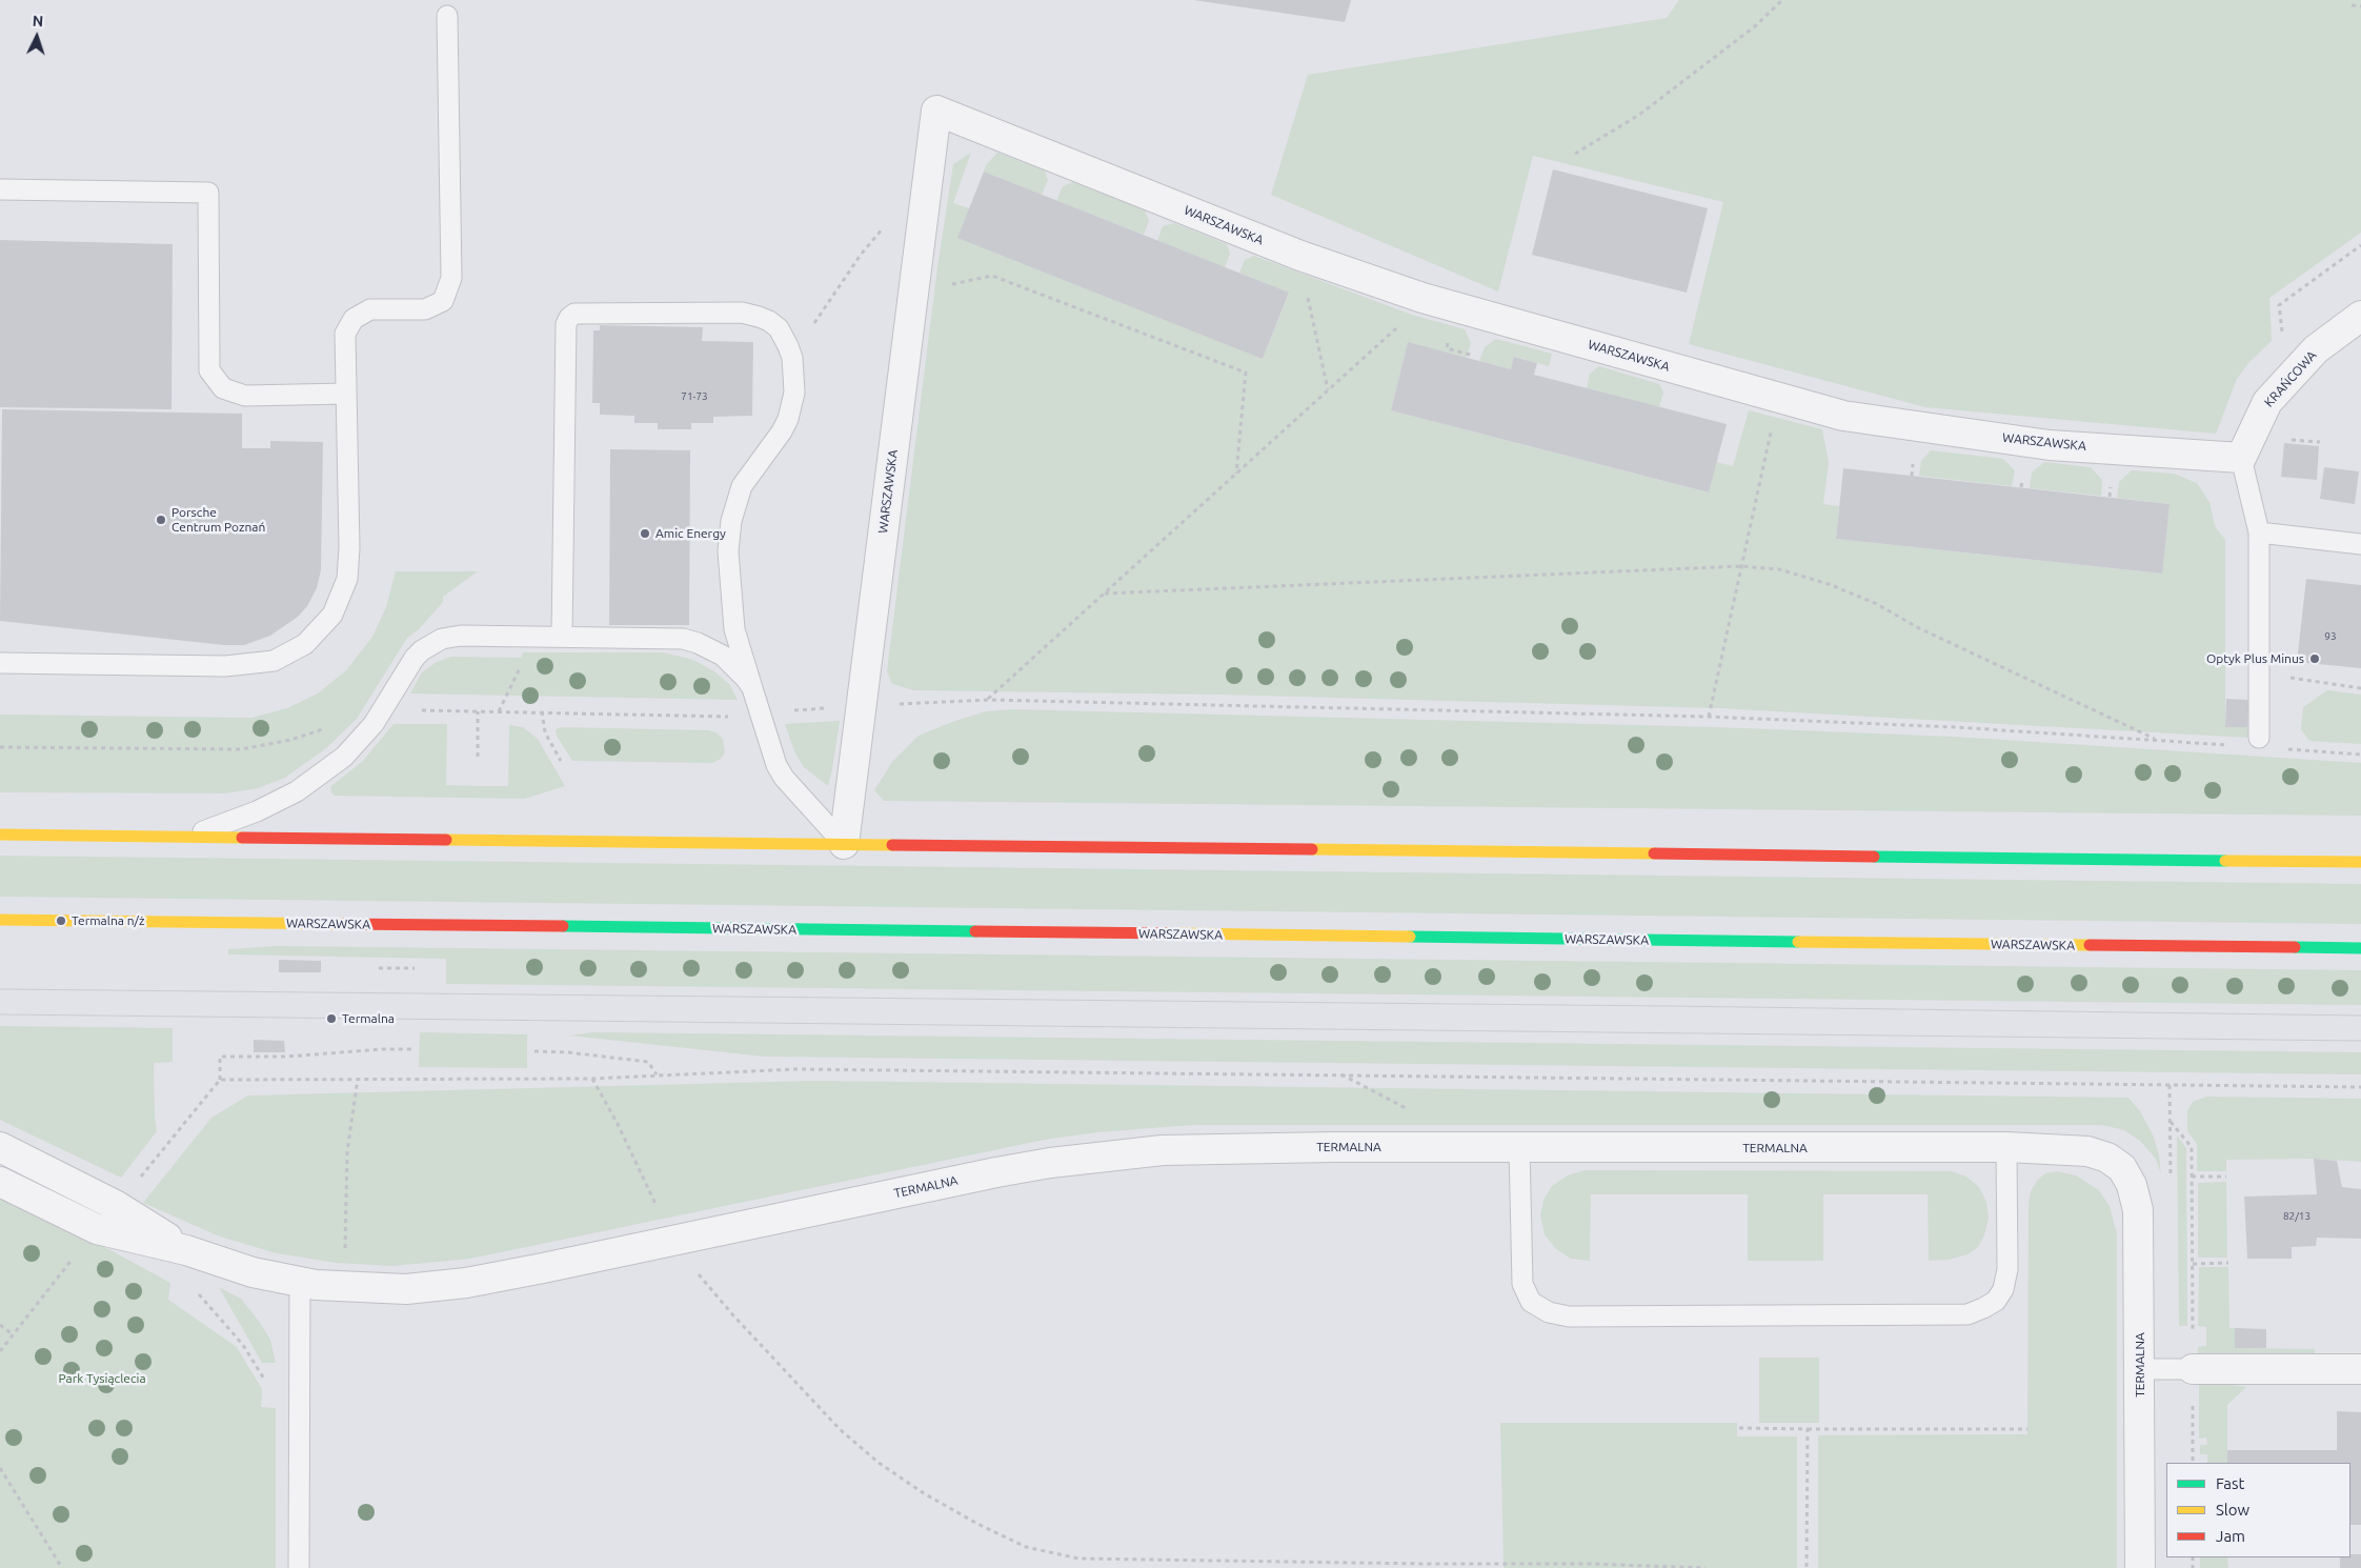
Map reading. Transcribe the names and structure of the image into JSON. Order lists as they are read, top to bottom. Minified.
{"streets":{"main road":["WARSZAWSKA"],"street":["KRAŃCOWA","TERMALNA"]},"crossings":[["WARSZAWSKA","KRAŃCOWA"]],"parks":["Park Tysiąclecia"],"places":["Porsche Centrum Poznań","Amic Energy","Optyk Plus Minus","Termalna n/ż","Termalna"],"house_numbers":["71-73","93","82/13"],"legend":["Fast","Slow","Jam"],"north":"top"}
